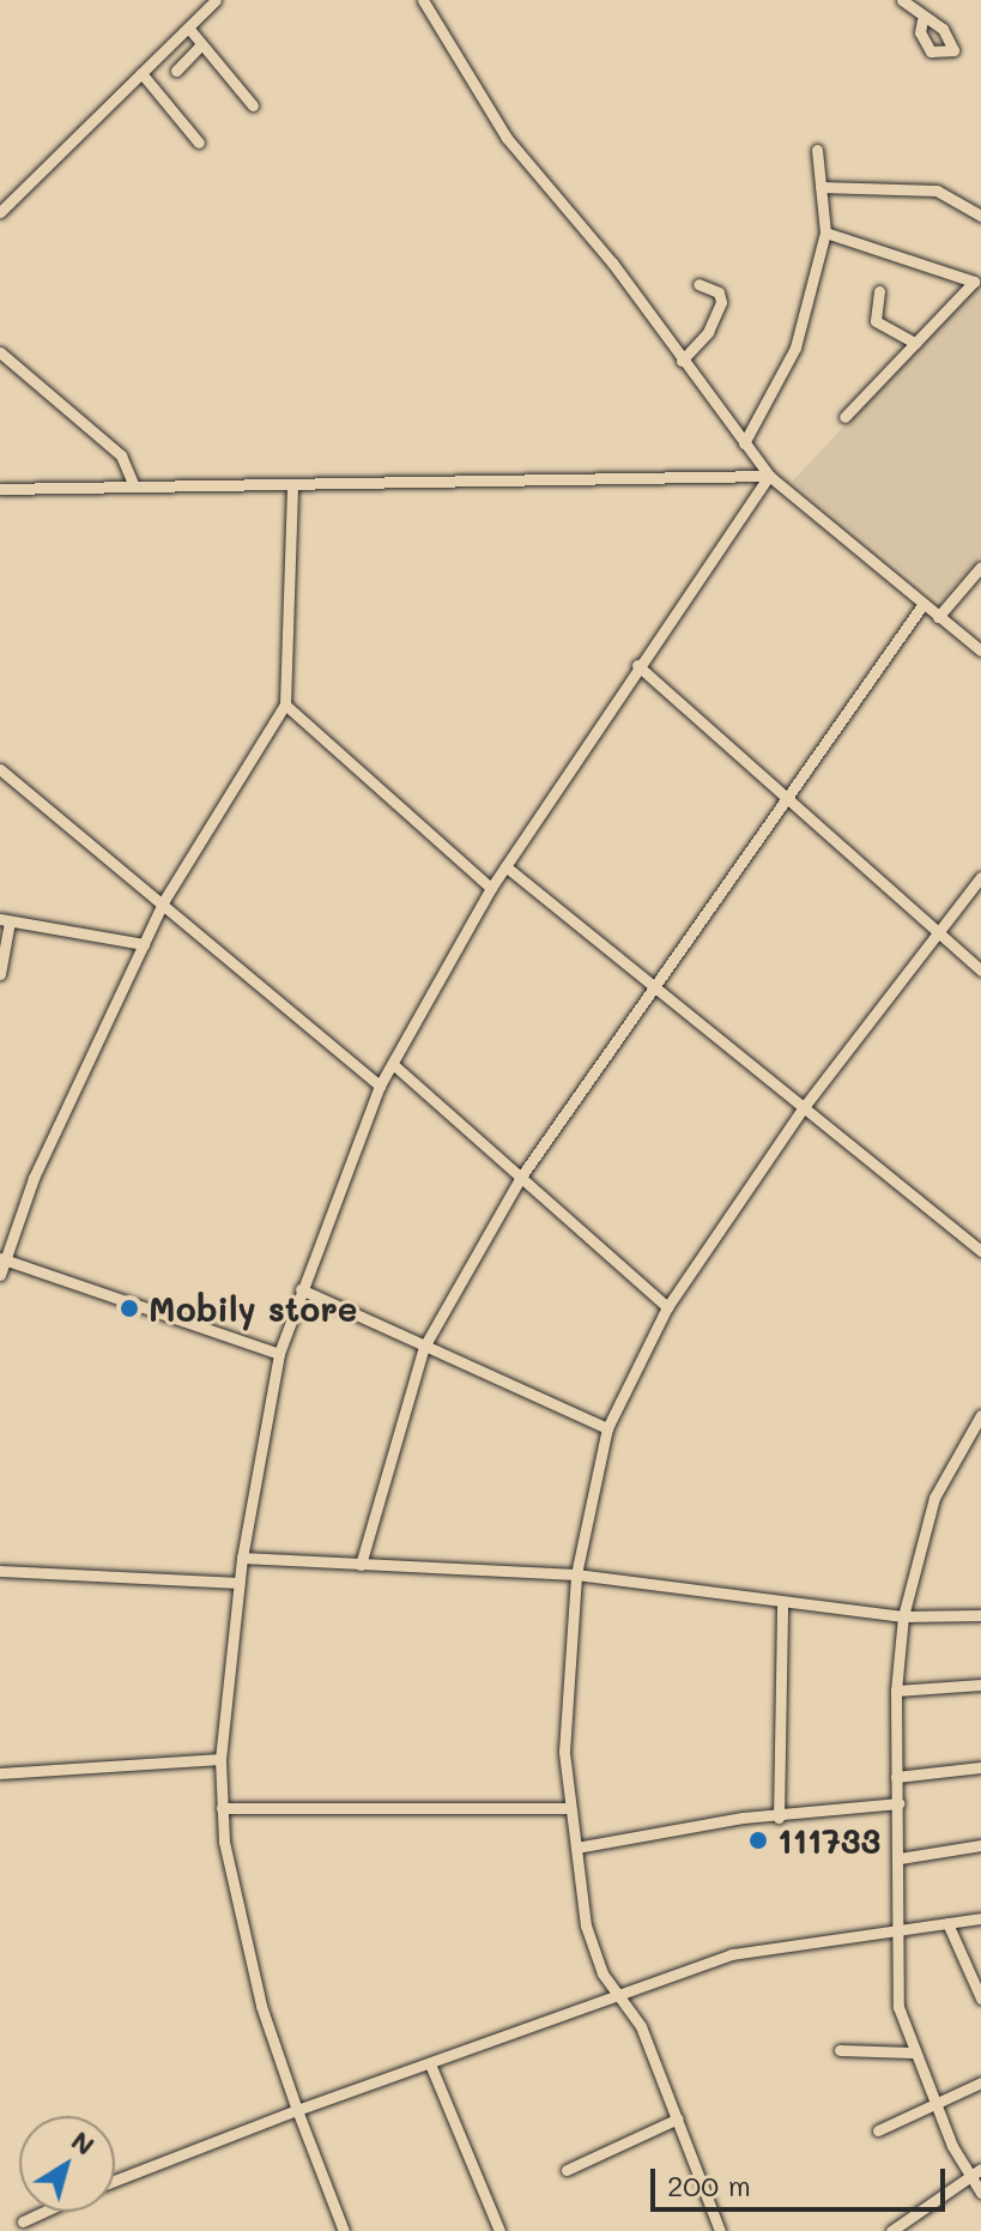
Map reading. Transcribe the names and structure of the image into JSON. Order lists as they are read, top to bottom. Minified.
{"places":["Mobily store","111733"],"scale_bar":"200 m","north":"top right"}
